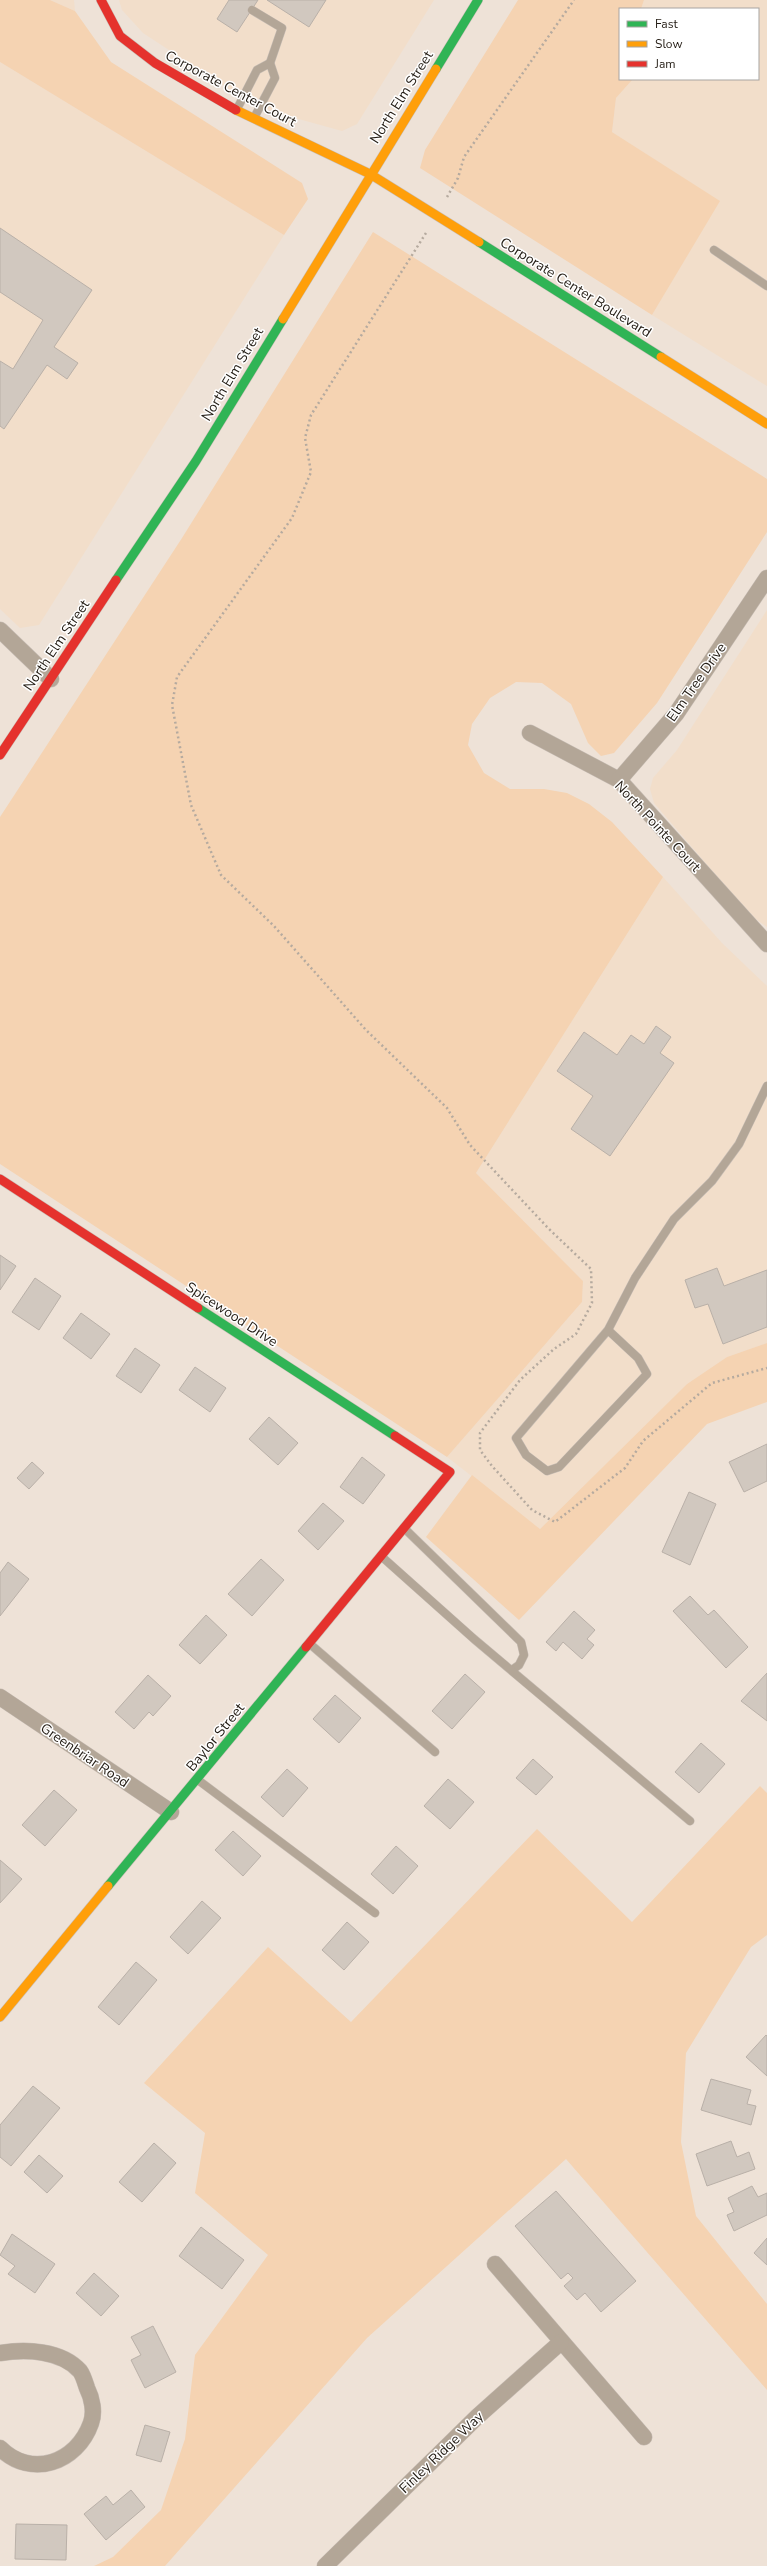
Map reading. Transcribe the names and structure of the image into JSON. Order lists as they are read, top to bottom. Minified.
{"streets":{"street":["Corporate Center Court","North Elm Street","Corporate Center Boulevard","Elm Tree Drive","North Pointe Court","Spicewood Drive","Baylor Street","Greenbriar Road","Finley Ridge Way"]},"crossings":[["Corporate Center Court","North Elm Street"],["Corporate Center Court","Corporate Center Boulevard"],["North Elm Street","Corporate Center Boulevard"],["Elm Tree Drive","North Pointe Court"],["Spicewood Drive","Baylor Street"],["Baylor Street","Greenbriar Road"]],"legend":["Fast","Slow","Jam"]}
